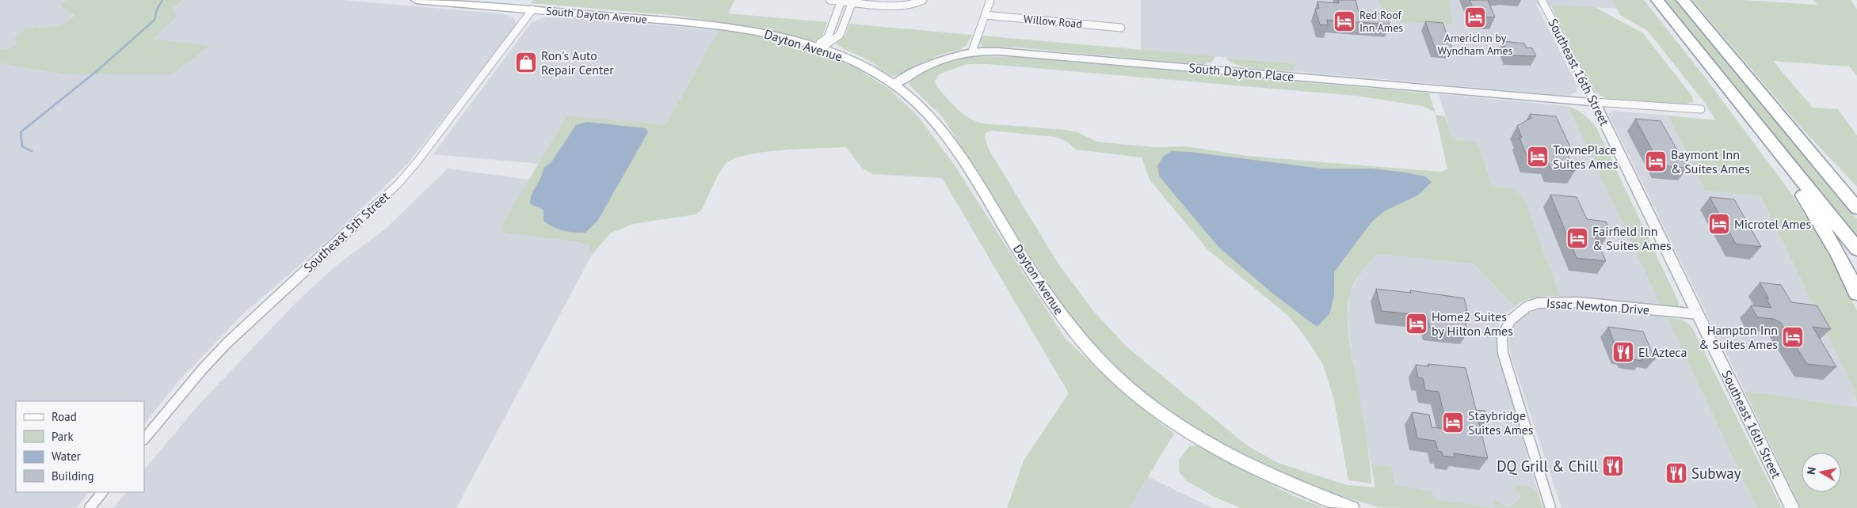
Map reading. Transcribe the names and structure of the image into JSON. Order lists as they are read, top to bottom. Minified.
{"streets":{"main road":["South Dayton Avenue","Dayton Avenue"],"street":["Willow Road","South Dayton Place","Southeast 16th Street","Southeast 5th Street","Issac Newton Drive"]},"crossings":[["South Dayton Avenue","Dayton Avenue"],["South Dayton Avenue","Southeast 5th Street"],["Dayton Avenue","South Dayton Place"],["South Dayton Place","Southeast 16th Street"],["Southeast 16th Street","Issac Newton Drive"]],"places":{"hotel":["AmericInn by Wyndham Ames","Red Roof Inn Ames","TownePlace Suites Ames","Baymont Inn & Suites Ames","Microtel Ames","Fairfield Inn & Suites Ames","Home2 Suites by Hilton Ames","Hampton Inn & Suites Ames","Staybridge Suites Ames"],"shop":["Ron's Auto Repair Center"],"restaurant":["El Azteca","DQ Grill & Chill","Subway"]},"legend":["Road","Park","Water","Building"],"north":"left"}
